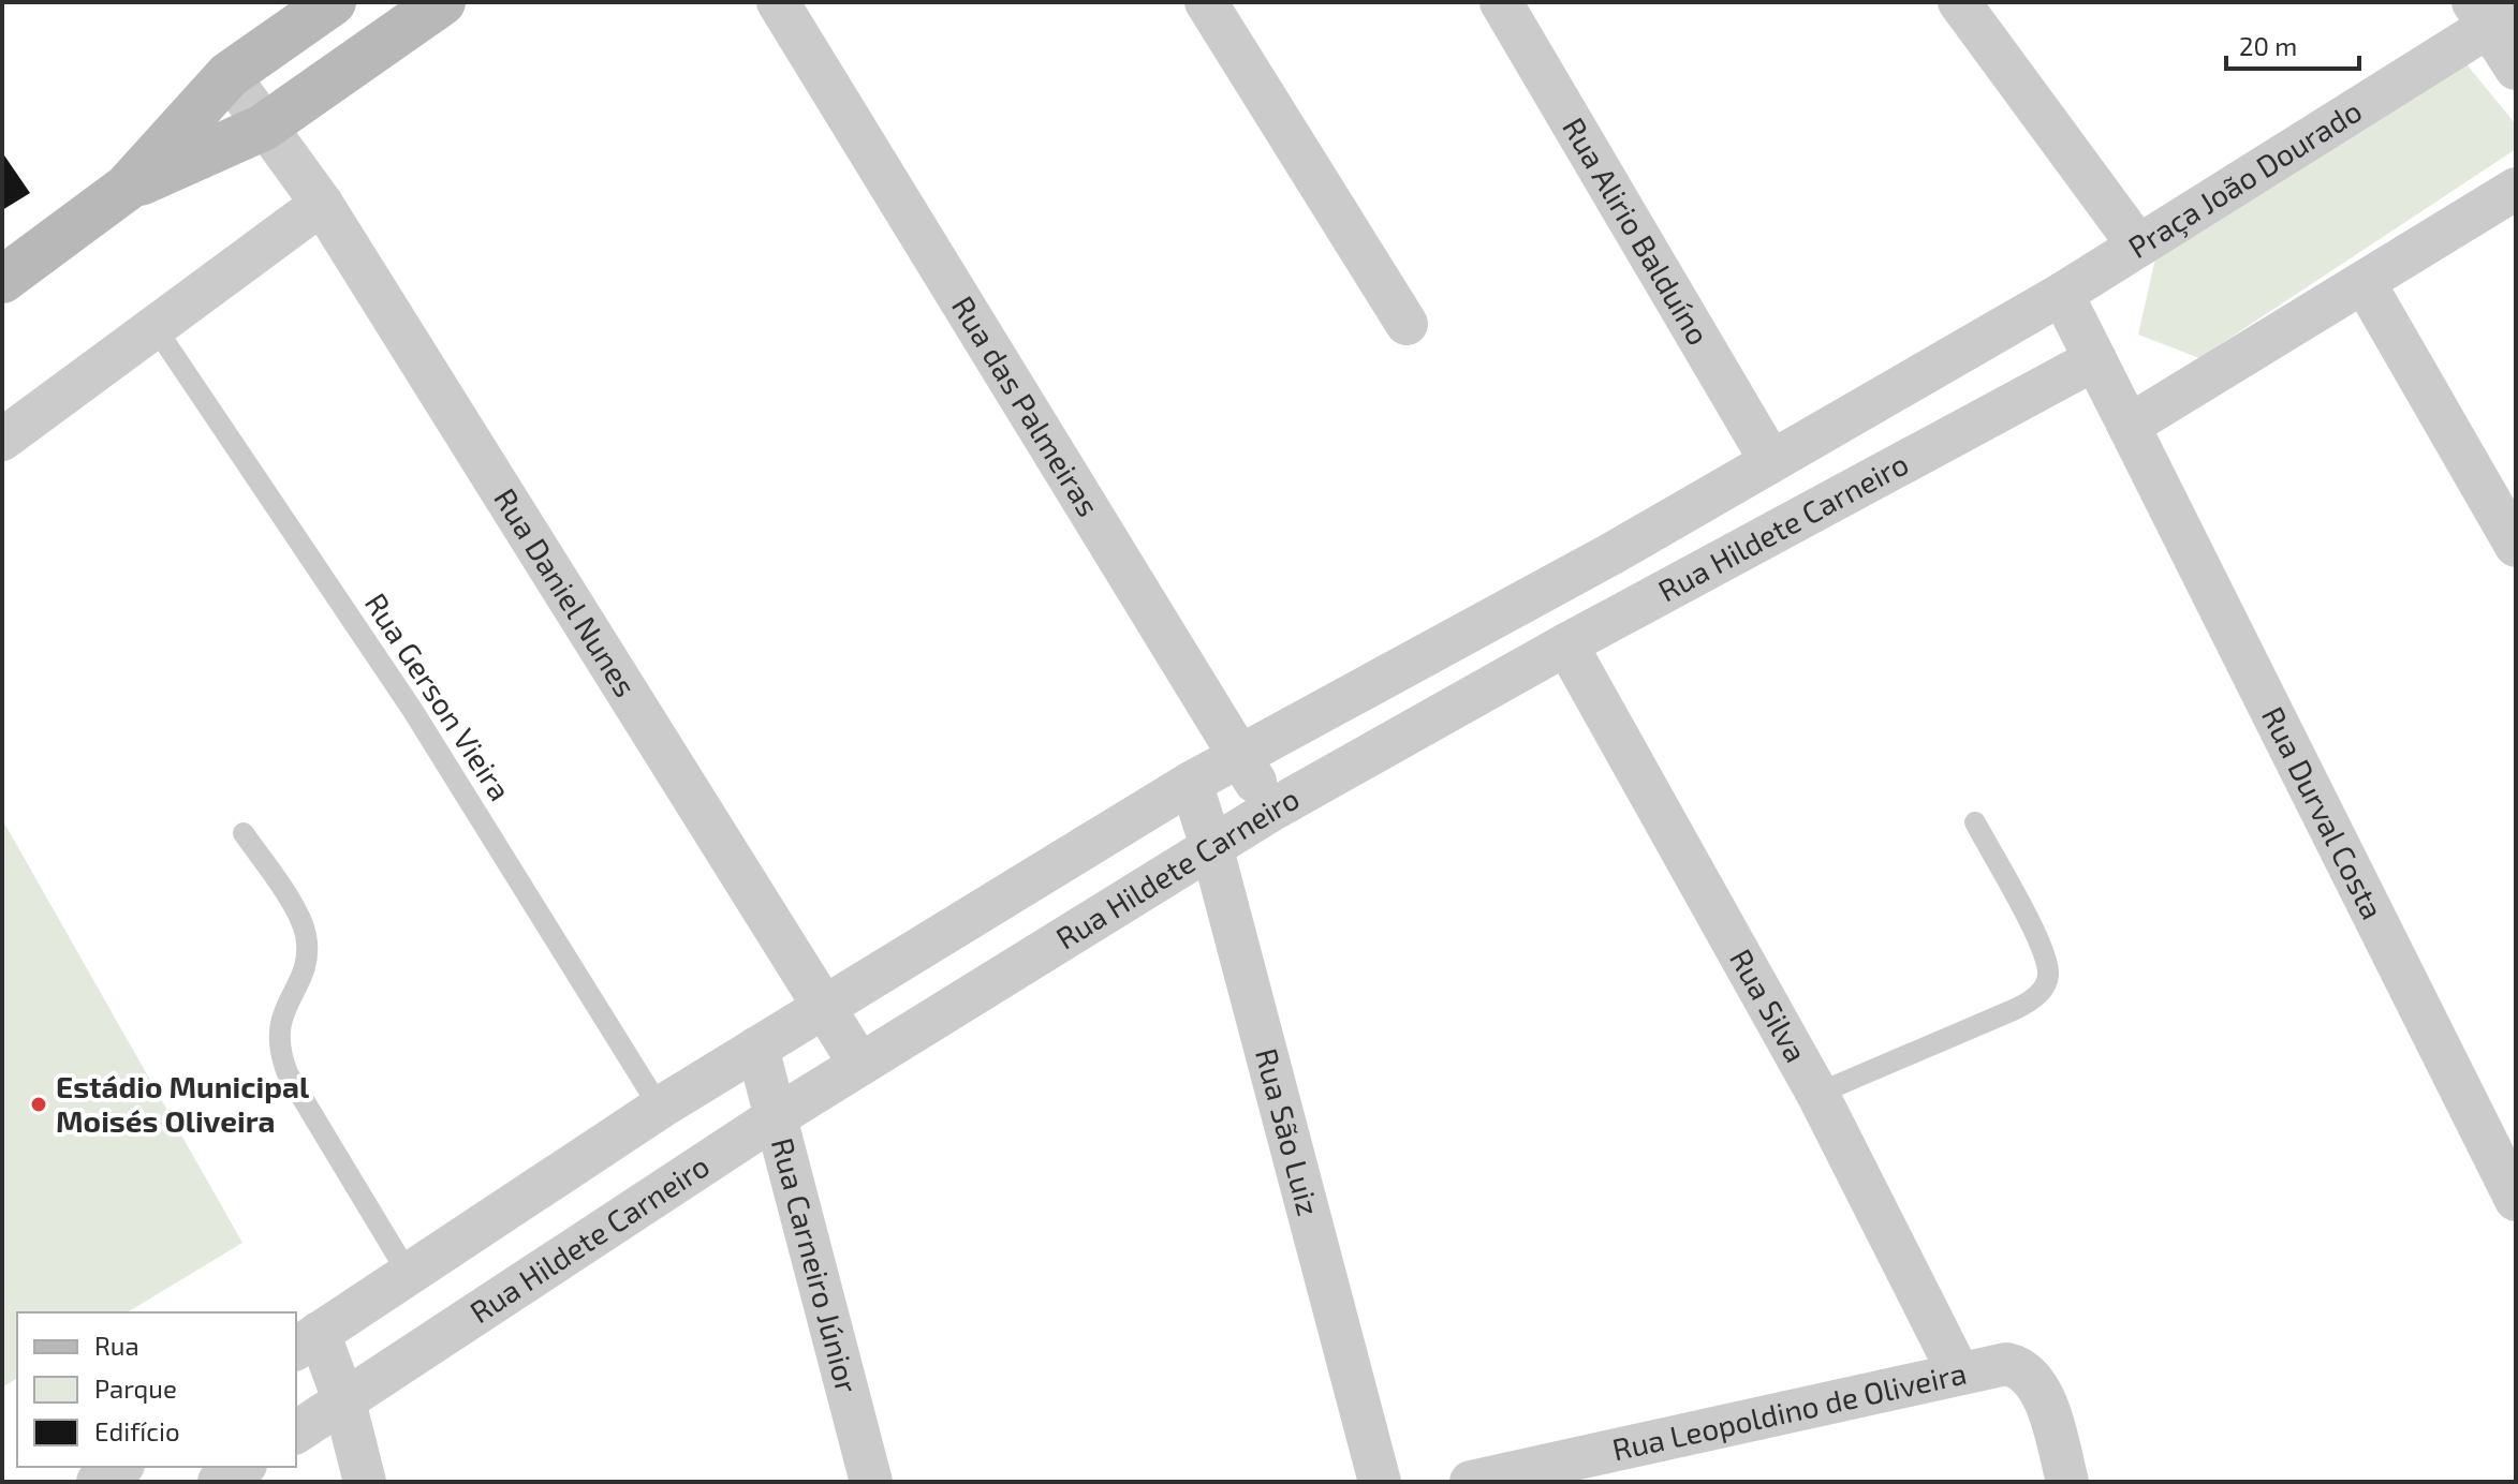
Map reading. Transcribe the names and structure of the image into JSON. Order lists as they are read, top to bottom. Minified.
{"streets":{"street":["Praça João Dourado","Rua Alirio Balduíno","Rua das Palmeiras","Rua Hildete Carneiro","Rua Daniel Nunes","Rua Durval Costa","Rua Silva","Rua São Luiz","Rua Carneiro Júnior","Rua Leopoldino de Oliveira"],"lane":["Rua Gerson Vieira"]},"crossings":[["Praça João Dourado","Rua Hildete Carneiro"],["Rua Alirio Balduíno","Rua Hildete Carneiro"],["Rua das Palmeiras","Rua Hildete Carneiro"],["Rua Hildete Carneiro","Rua Daniel Nunes"],["Rua Hildete Carneiro","Rua Gerson Vieira"],["Rua Hildete Carneiro","Rua Silva"],["Rua Hildete Carneiro","Rua São Luiz"],["Rua Hildete Carneiro","Rua Carneiro Júnior"],["Rua Silva","Rua Leopoldino de Oliveira"]],"places":["Estádio Municipal Moisés Oliveira"],"legend":["Rua","Parque","Edifício"],"scale_bar":"20 m"}
